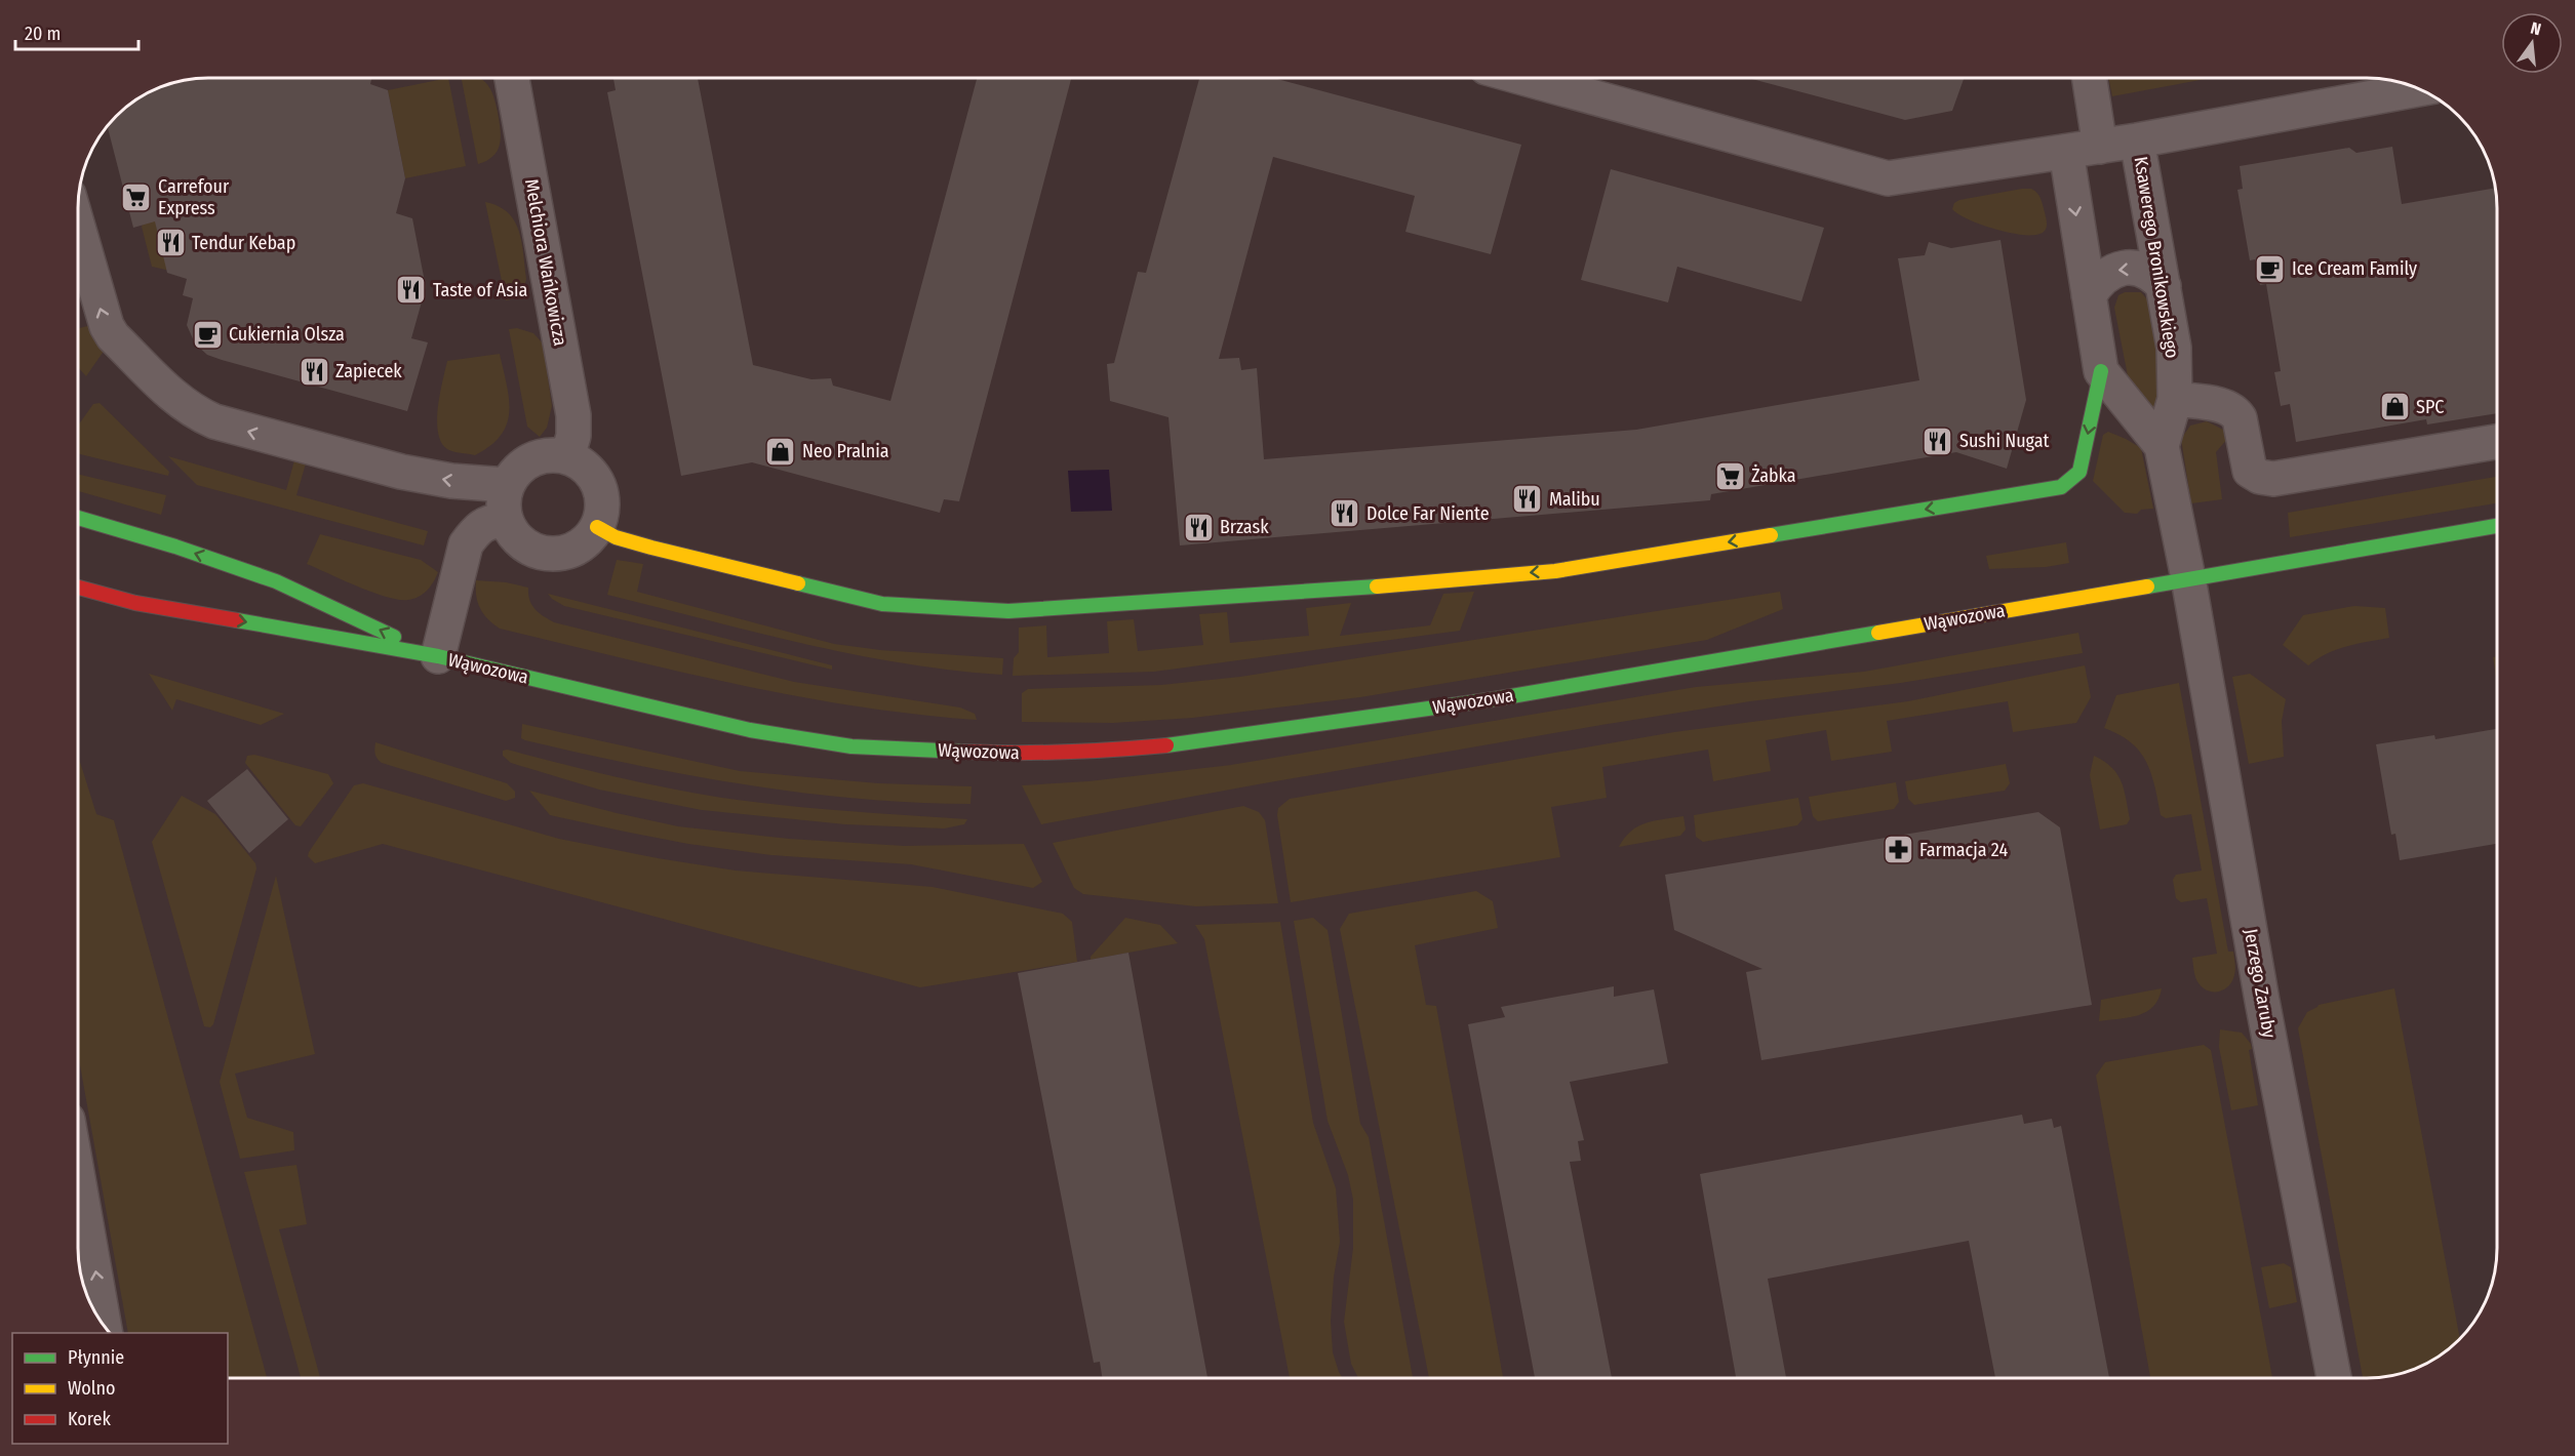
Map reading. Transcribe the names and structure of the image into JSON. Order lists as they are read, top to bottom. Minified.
{"streets":{"street":["Ksawerego Bronikowskiego","Melchiora Wańkowicza","Wąwozowa","Jerzego Zaruby"]},"crossings":[["Ksawerego Bronikowskiego","Wąwozowa"],["Ksawerego Bronikowskiego","Jerzego Zaruby"],["Wąwozowa","Jerzego Zaruby"]],"places":{"supermarket":["Carrefour Express","Żabka"],"restaurant":["Tendur Kebap","Taste of Asia","Zapiecek","Sushi Nugat","Malibu","Dolce Far Niente","Brzask"],"cafe":["Ice Cream Family","Cukiernia Olsza"],"shop":["SPC","Neo Pralnia"],"pharmacy":["Farmacja 24"]},"legend":["Płynnie","Wolno","Korek"],"scale_bar":"20 m","north":"top"}
